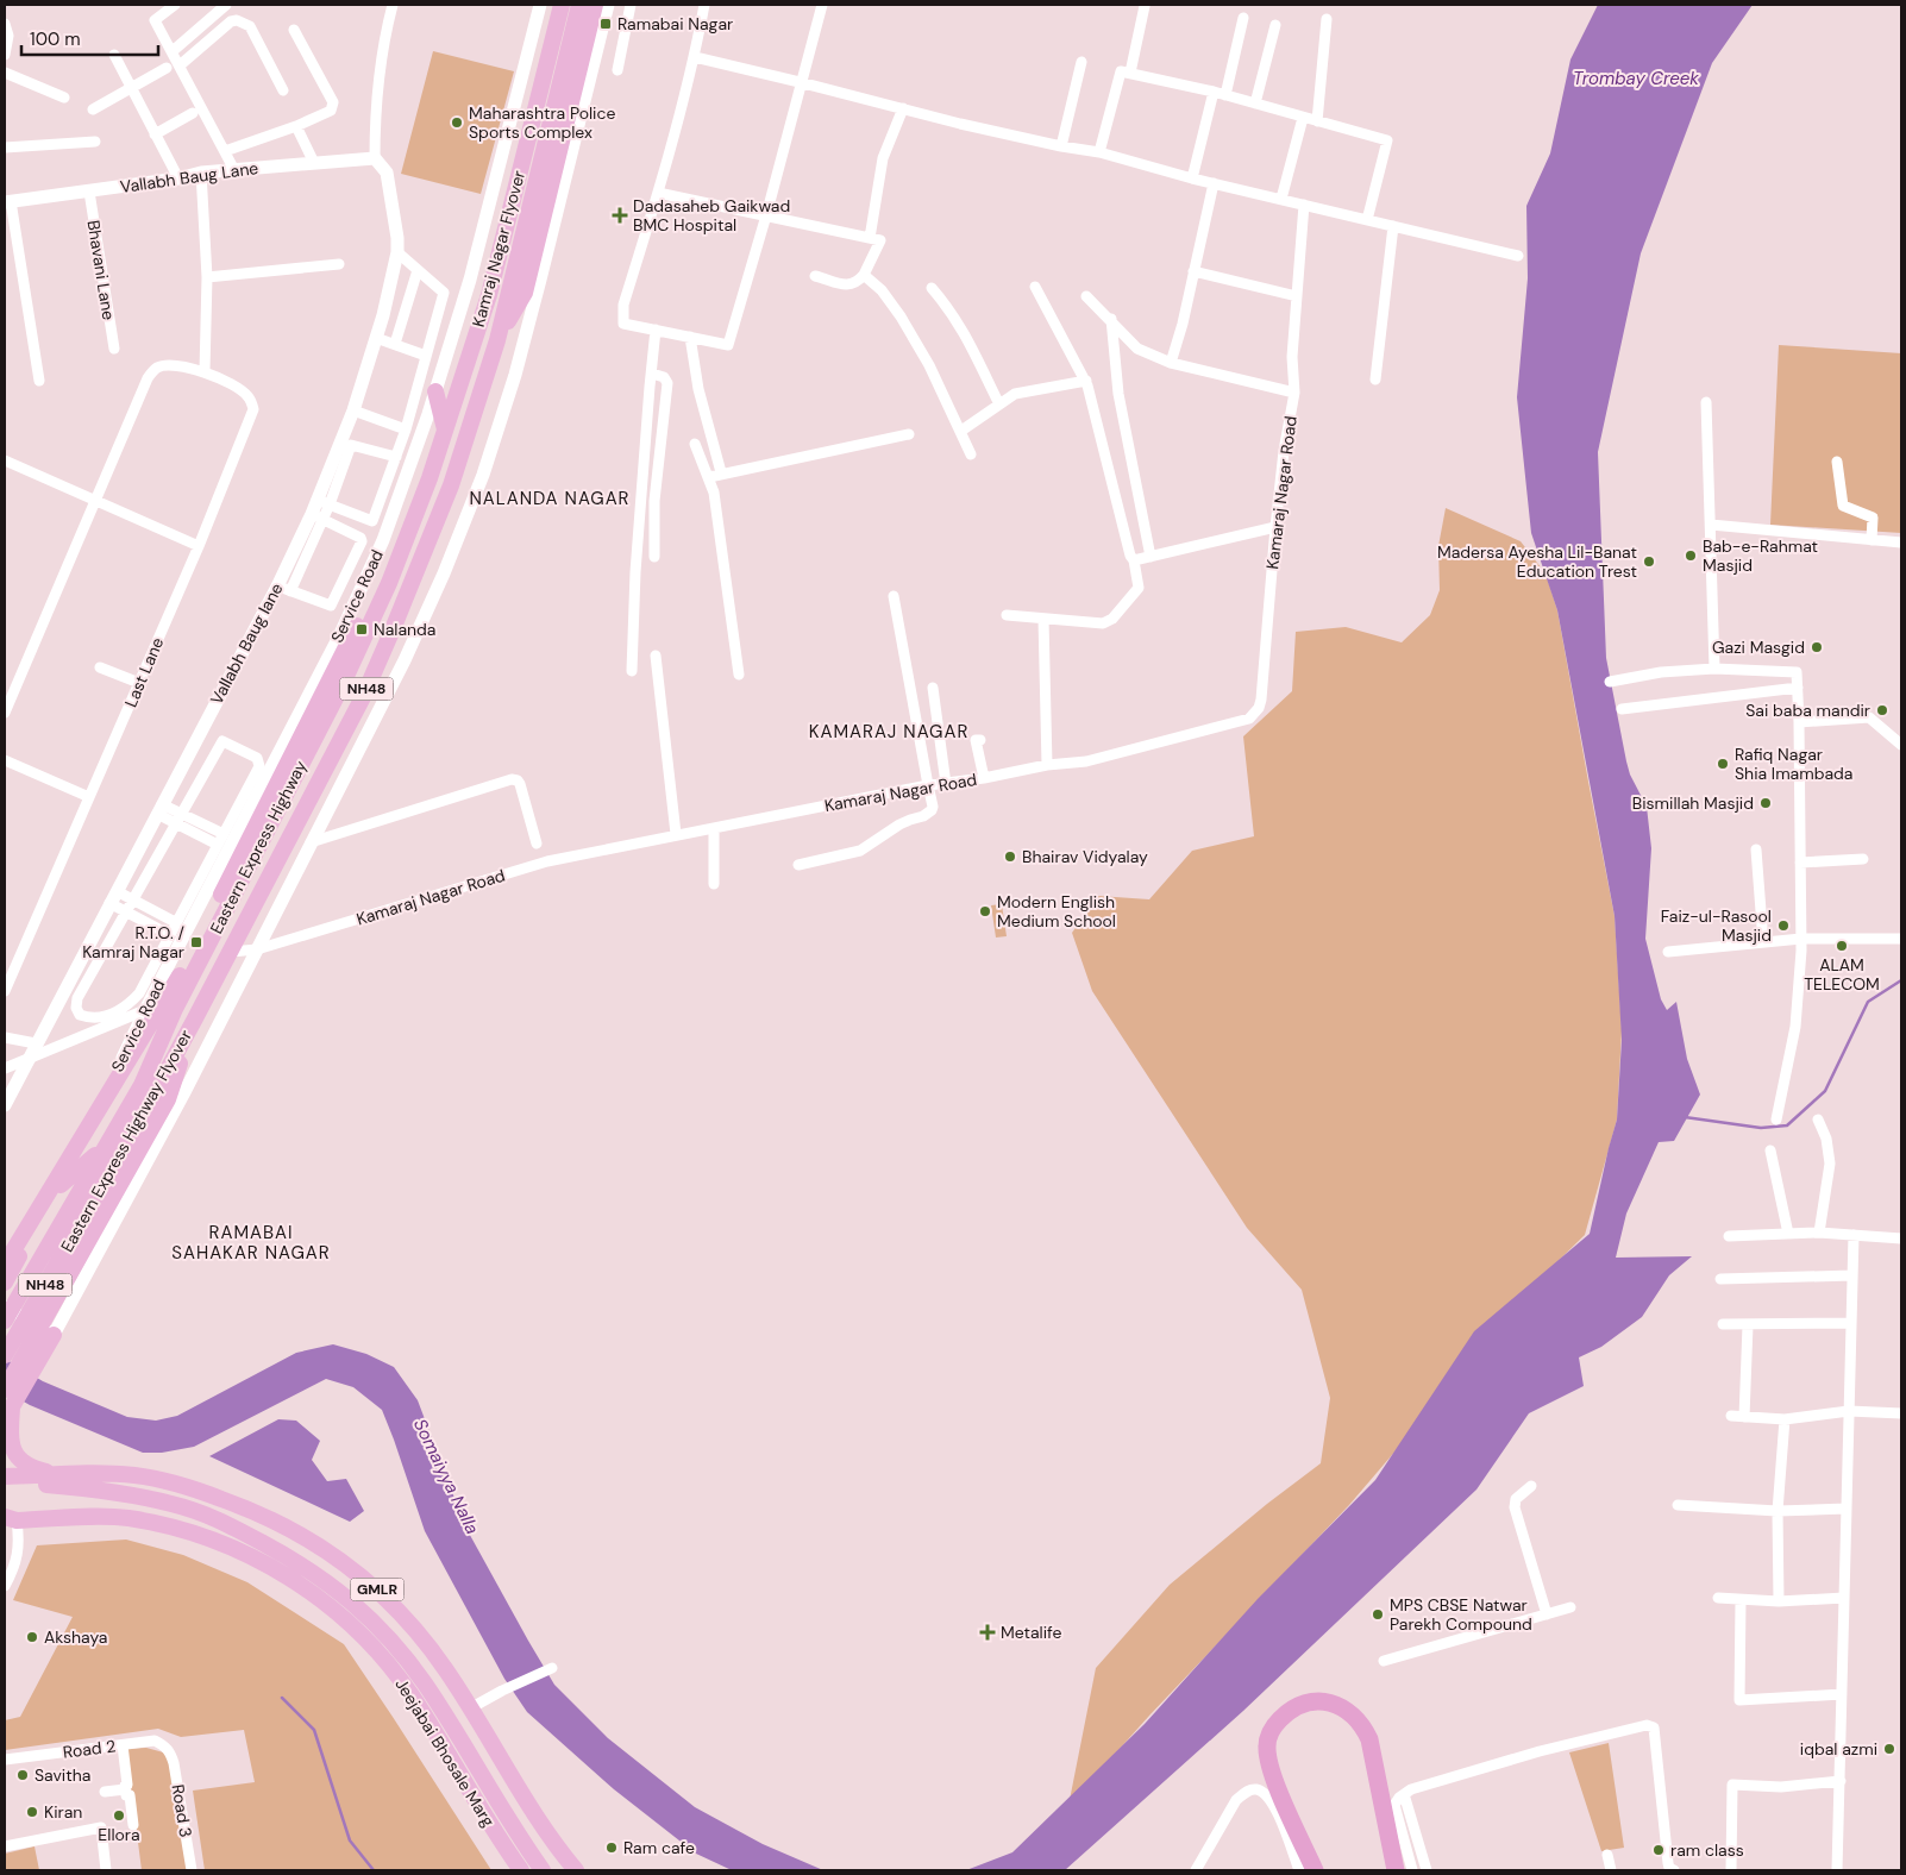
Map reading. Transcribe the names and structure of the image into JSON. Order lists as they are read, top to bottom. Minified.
{"streets":{"highway":["Kamraj Nagar Flyover","NH48","Eastern Express Highway","Eastern Express Highway Flyover","GMLR","Jeejabai Bhosale Marg"],"street":["Vallabh Baug Lane","Bhavani Lane","Kamaraj Nagar Road","Service Road","Vallabh Baug lane","Last Lane","Road 2","Road 3"]},"crossings":[["Vallabh Baug Lane","Bhavani Lane"],["Vallabh Baug Lane","Vallabh Baug lane"],["Kamraj Nagar Flyover","Eastern Express Highway"],["Kamaraj Nagar Road","Eastern Express Highway"],["Eastern Express Highway","Eastern Express Highway Flyover"],["Road 2","Road 3"]],"districts":["NALANDA NAGAR","KAMARAJ NAGAR","RAMABAI SAHAKAR NAGAR"],"water":["Trombay Creek","Somaiyya Nalla"],"places":{"transit":["Ramabai Nagar","Nalanda","R.T.O. / Kamraj Nagar"],"other":["Maharashtra Police Sports Complex","Bab-e-Rahmat Masjid","Madersa Ayesha Lil-Banat Education Trest","Gazi Masgid","Sai baba mandir","Rafiq Nagar Shia Imambada","Bismillah Masjid","Bhairav Vidyalay","Modern English Medium School","Faiz-ul-Rasool Masjid","ALAM TELECOM","MPS CBSE Natwar Parekh Compound","Akshaya","iqbal azmi","Savitha","Kiran","Ellora","Ram cafe","ram class"],"health":["Dadasaheb Gaikwad BMC Hospital","Metalife"]},"scale_bar":"100 m"}
